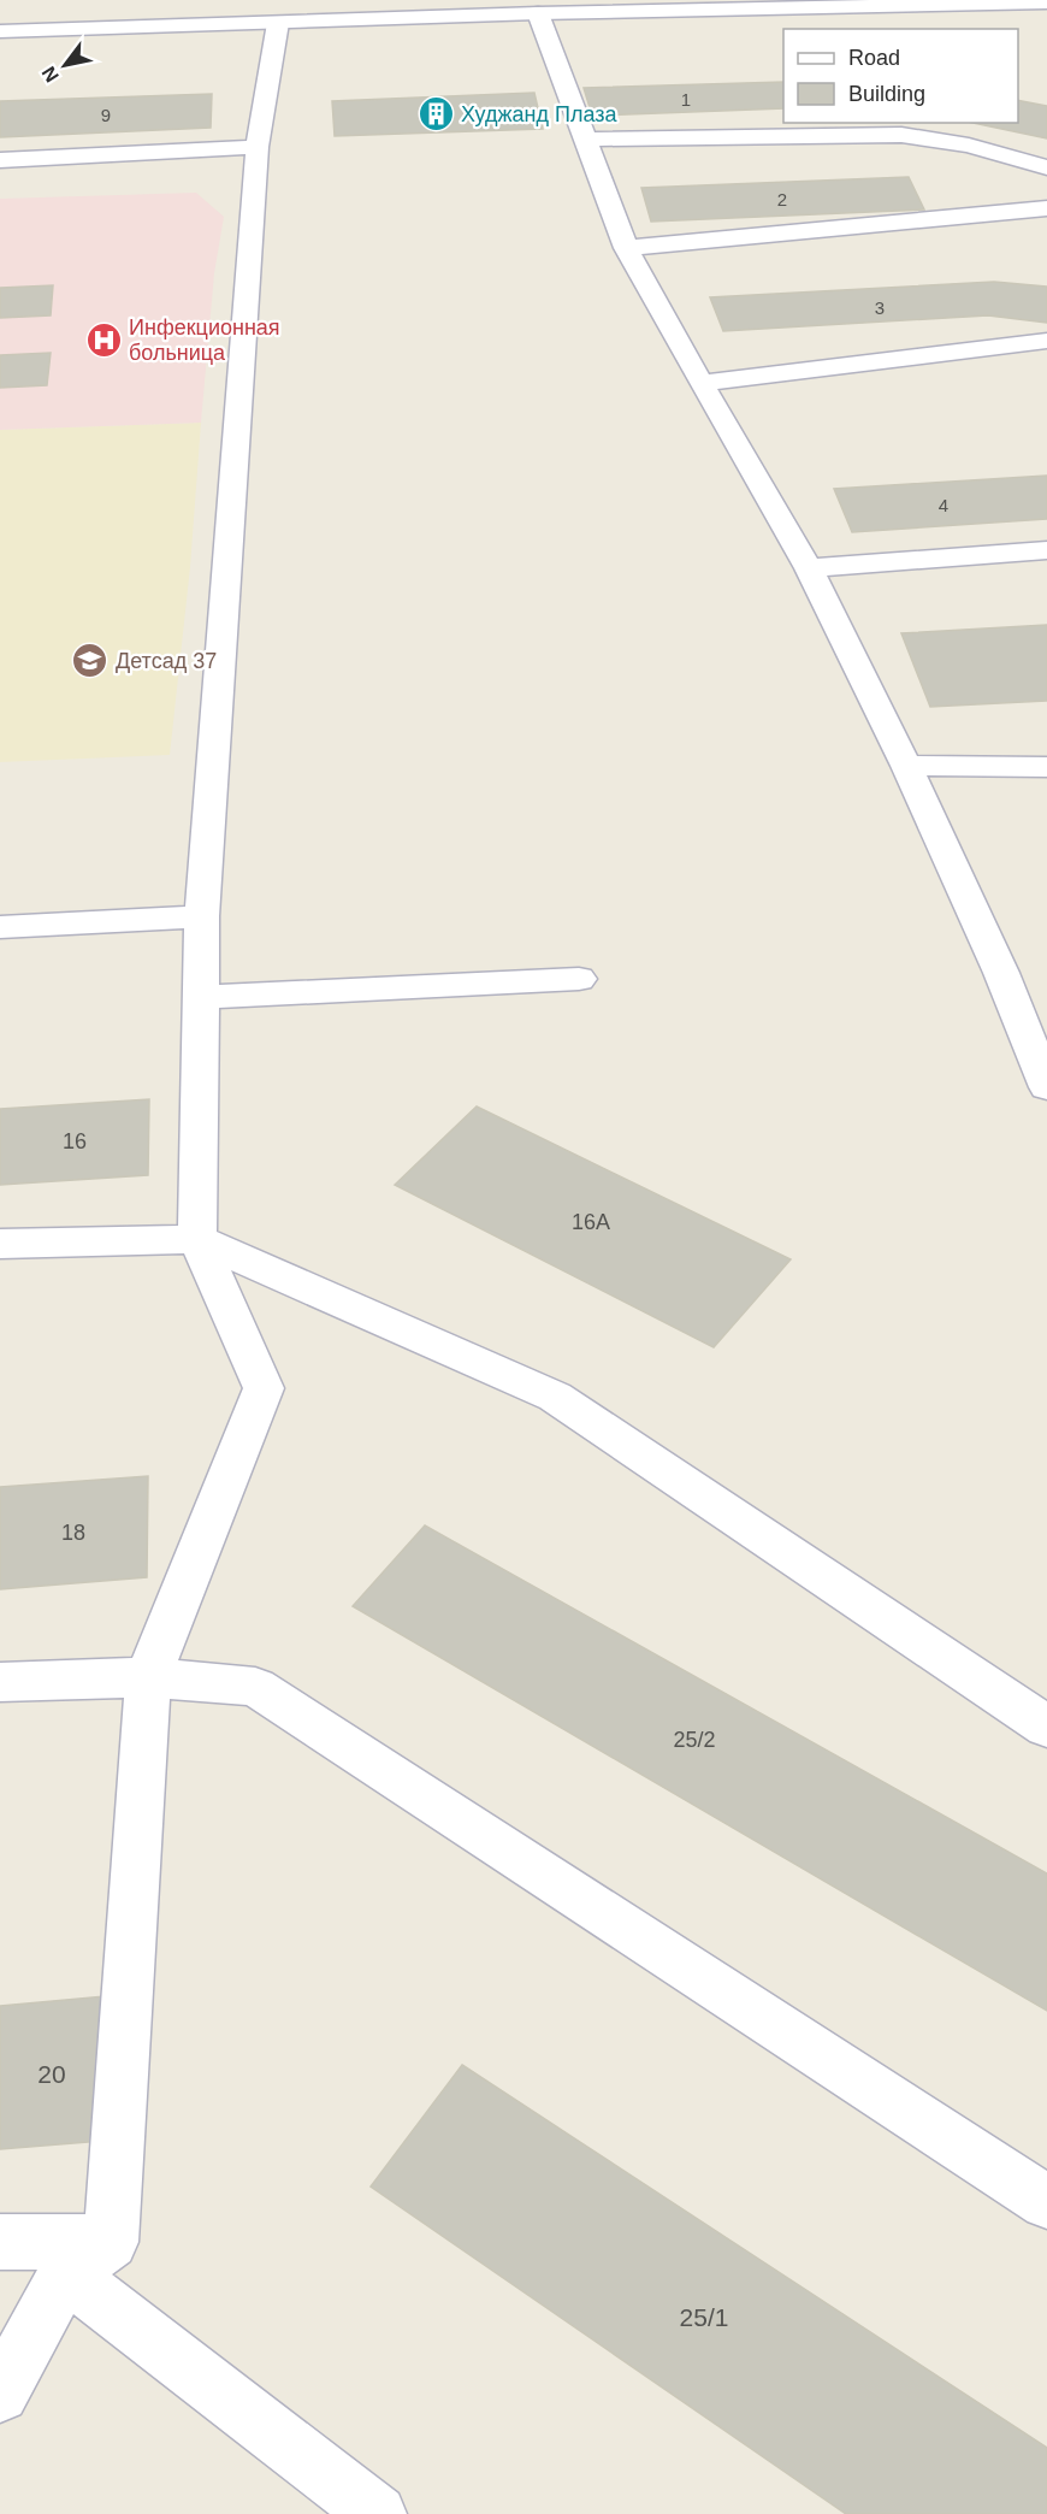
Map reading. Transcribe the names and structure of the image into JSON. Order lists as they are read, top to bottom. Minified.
{"places":{"building":["Худжанд Плаза"],"hospital":["Инфекционная больница"],"school or university":["Детсад 37"]},"house_numbers":["1","9","2","3","4","16","16А","18","25/2","20","25/1"],"legend":["Road","Building"],"north":"bottom left"}
